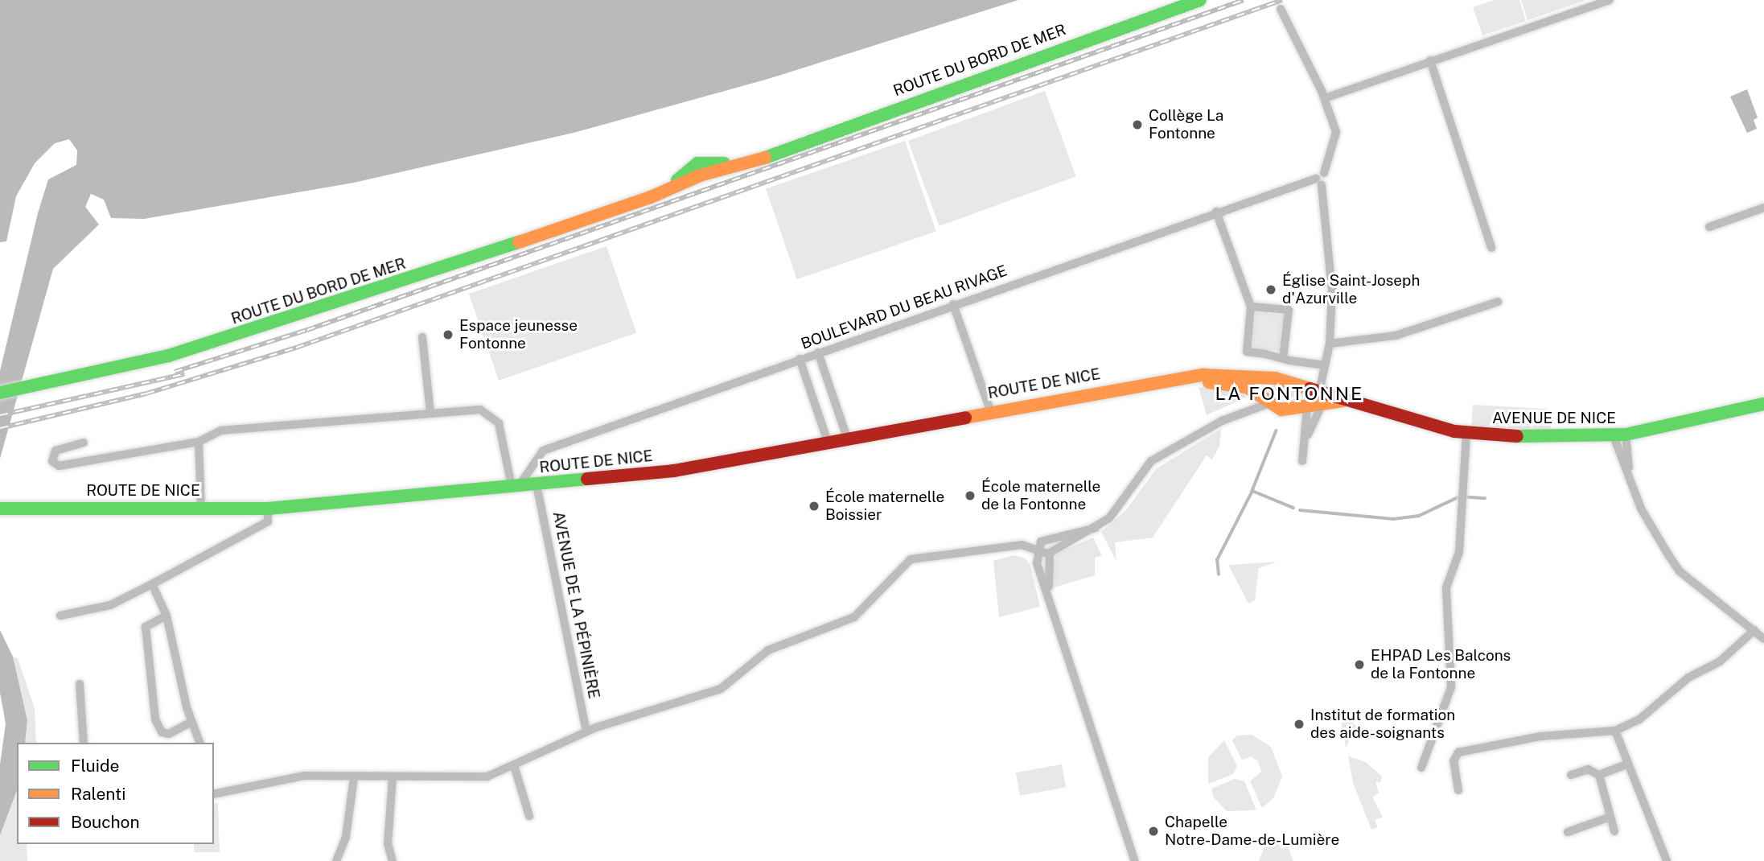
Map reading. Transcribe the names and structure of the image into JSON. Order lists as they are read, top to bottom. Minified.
{"streets":{"main road":["ROUTE DU BORD DE MER","ROUTE DE NICE","AVENUE DE NICE"],"street":["BOULEVARD DU BEAU RIVAGE","AVENUE DE LA PÉPINIÈRE"]},"crossings":[["BOULEVARD DU BEAU RIVAGE","ROUTE DE NICE"],["ROUTE DE NICE","AVENUE DE NICE"],["ROUTE DE NICE","AVENUE DE LA PÉPINIÈRE"]],"districts":["LA FONTONNE"],"places":["Collège La Fontonne","Église Saint-Joseph d'Azurville","Espace jeunesse Fontonne","École maternelle de la Fontonne","École maternelle Boissier","EHPAD Les Balcons de la Fontonne","Institut de formation des aide-soignants","Chapelle Notre-Dame-de-Lumière"],"legend":["Fluide","Ralenti","Bouchon"]}
